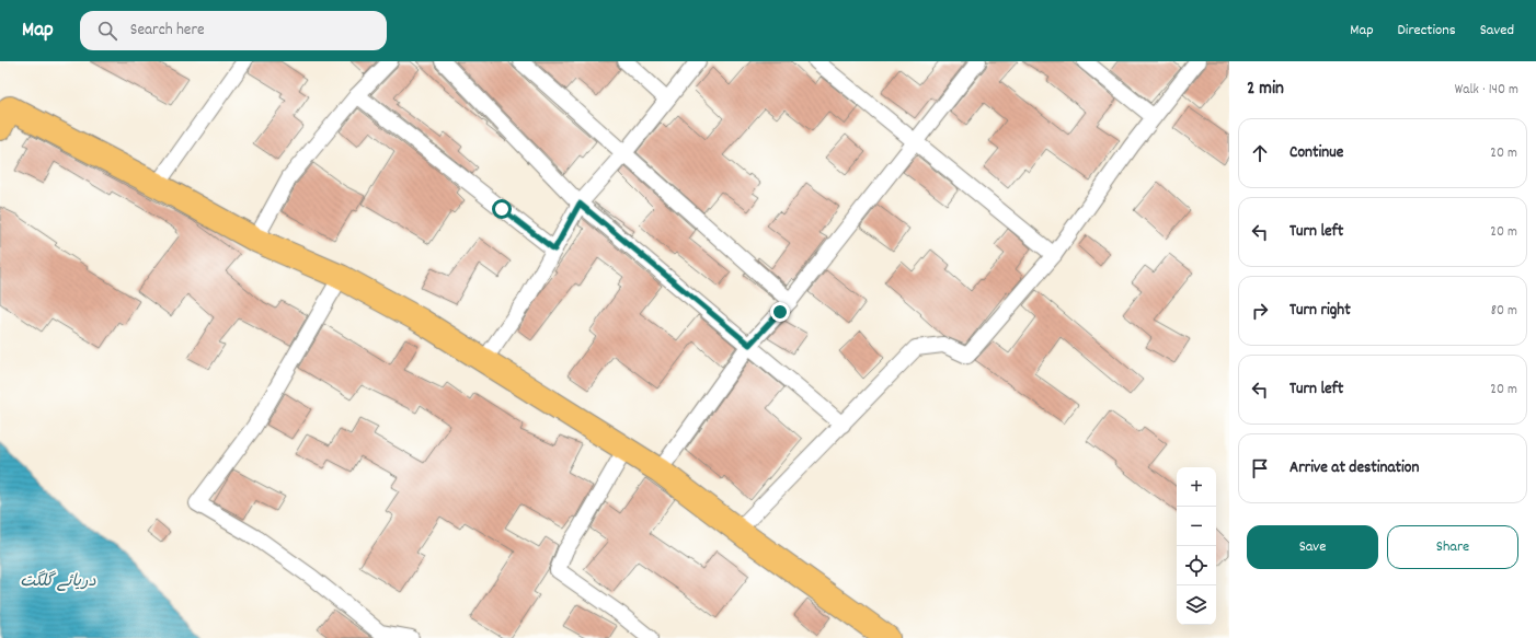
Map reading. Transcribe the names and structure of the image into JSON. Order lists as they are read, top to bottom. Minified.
{"water":["دریائے گلگت"],"page":{"header":"Map","search":"Search here","nav":["Map","Directions","Saved"],"heading":["2 min","Walk · 140 m"],"list":[["Continue","20 m"],["Turn left","20 m"],["Turn right","80 m"],["Turn left","20 m"],"Arrive at destination"],"map_buttons":["+","−"],"buttons":["Save","Share"]}}
